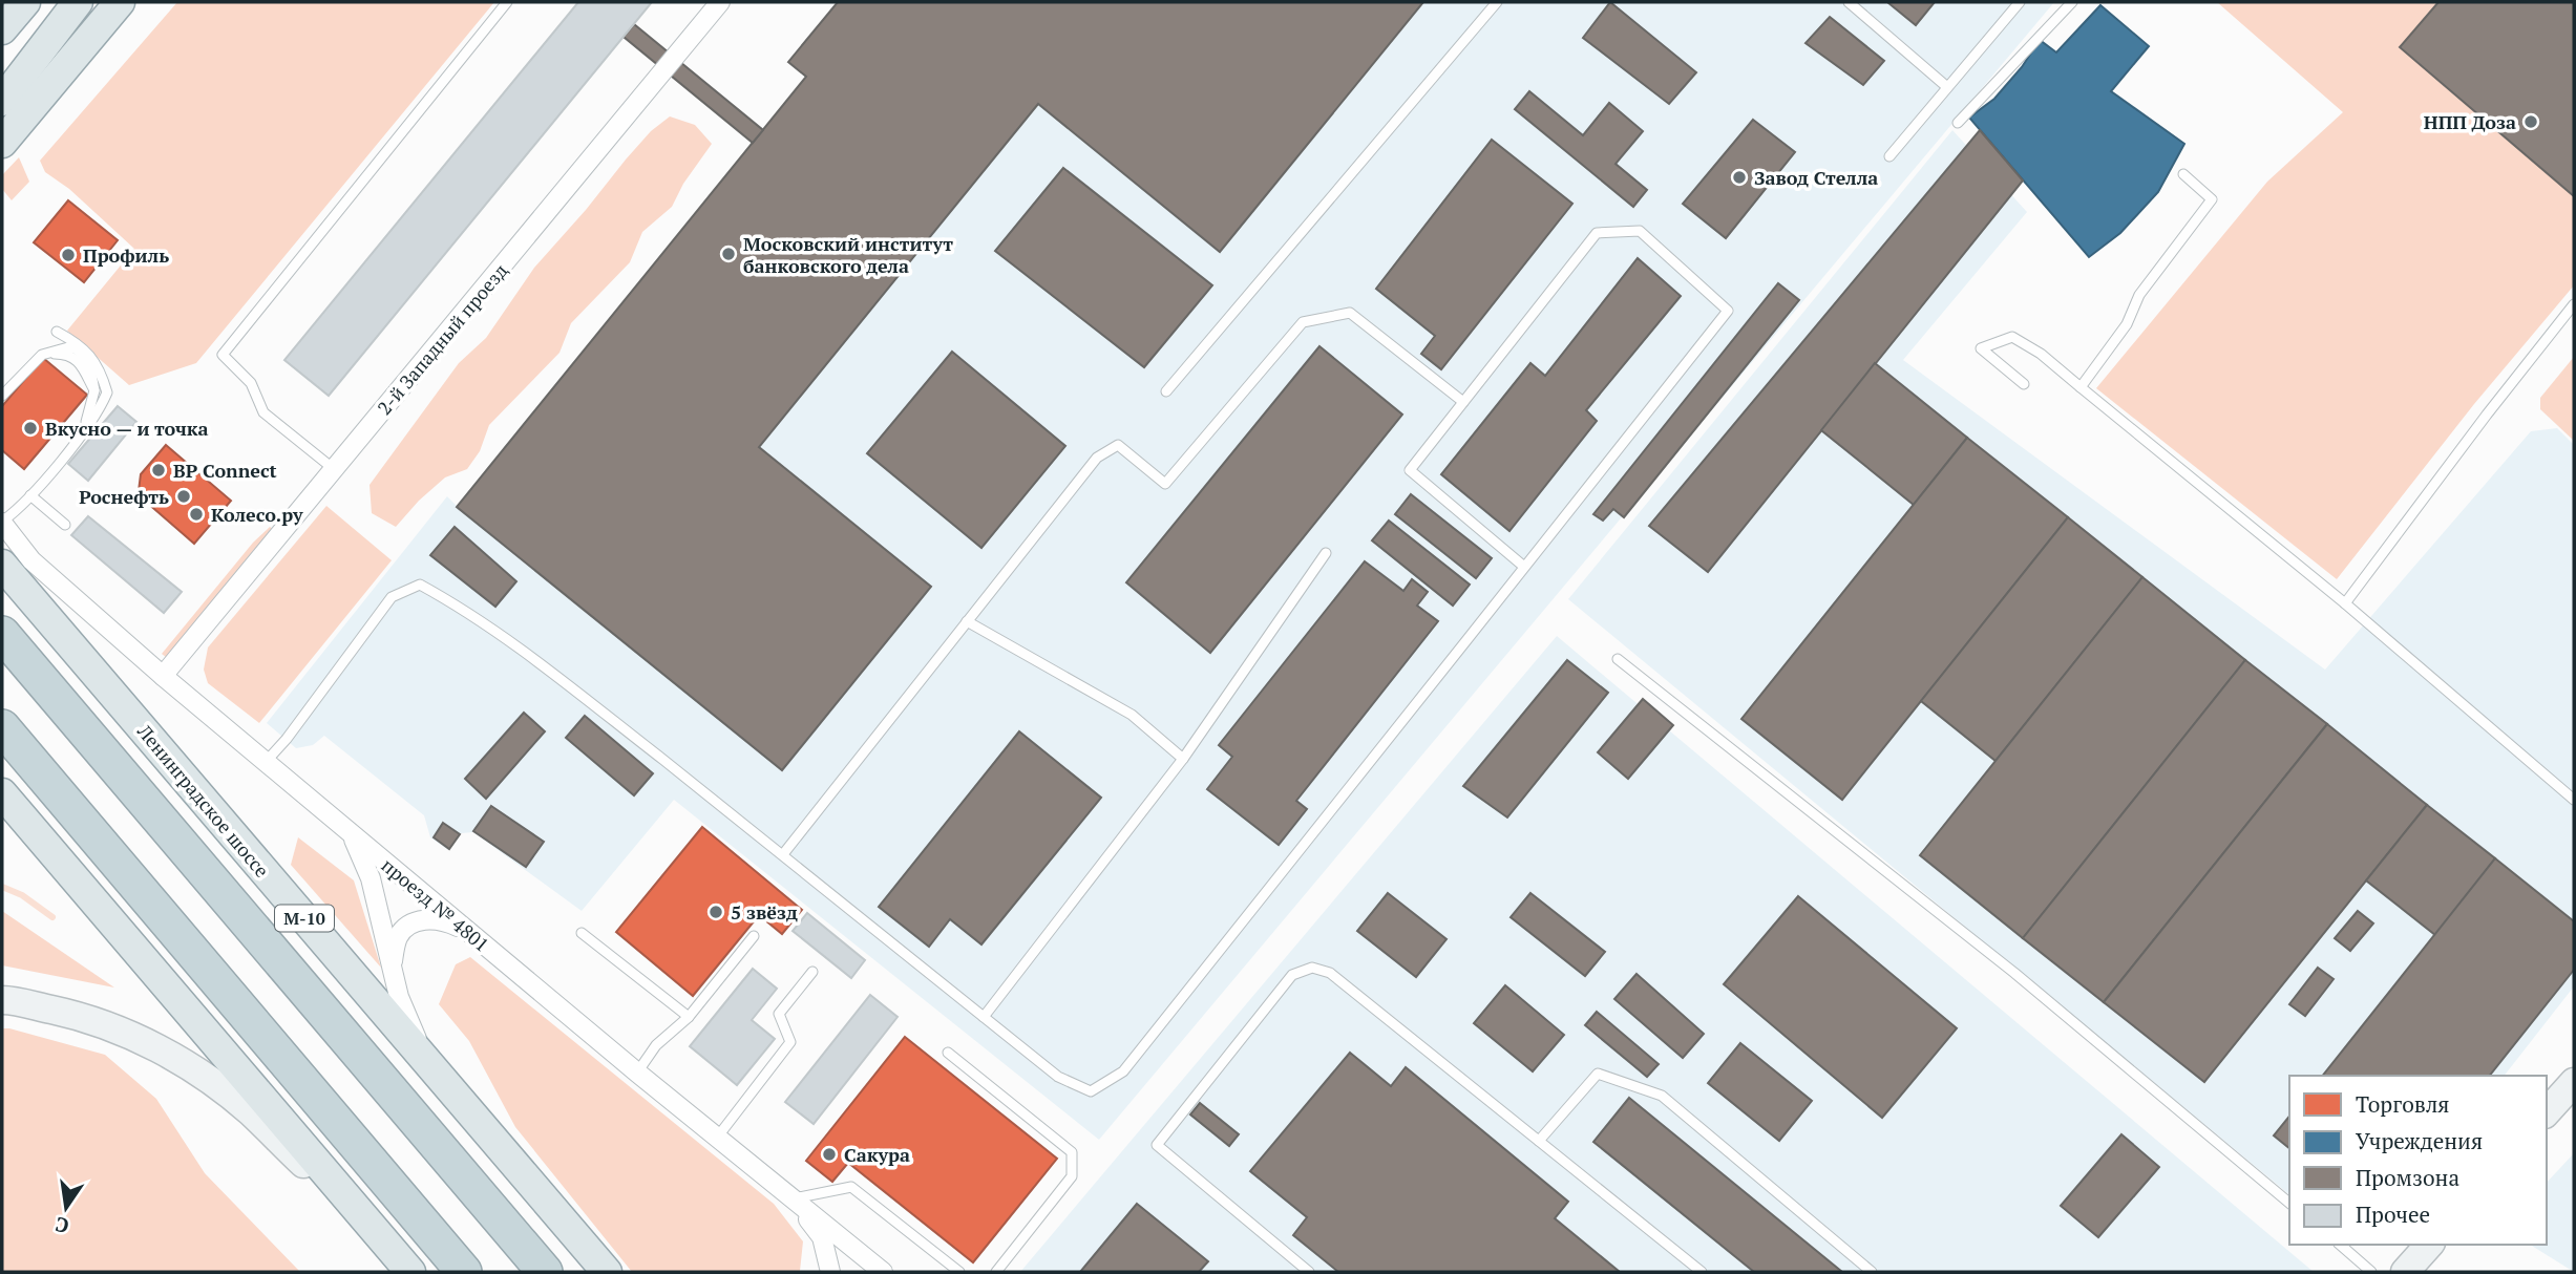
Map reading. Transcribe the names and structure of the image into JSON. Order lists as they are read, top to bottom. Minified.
{"streets":{"highway":["М-10"],"main road":["Ленинградское шоссе"],"street":["2-й Западный проезд","проезд № 4801"]},"crossings":[["2-й Западный проезд","проезд № 4801"]],"places":["НПП Доза","Завод Стелла","Московский институт банковского дела","Профиль","Вкусно — и точка","ВР Connect","Роснефть","Колесо.ру","5 звёзд","Сакура"],"legend":["Торговля","Учреждения","Промзона","Прочее"],"north":"bottom"}
